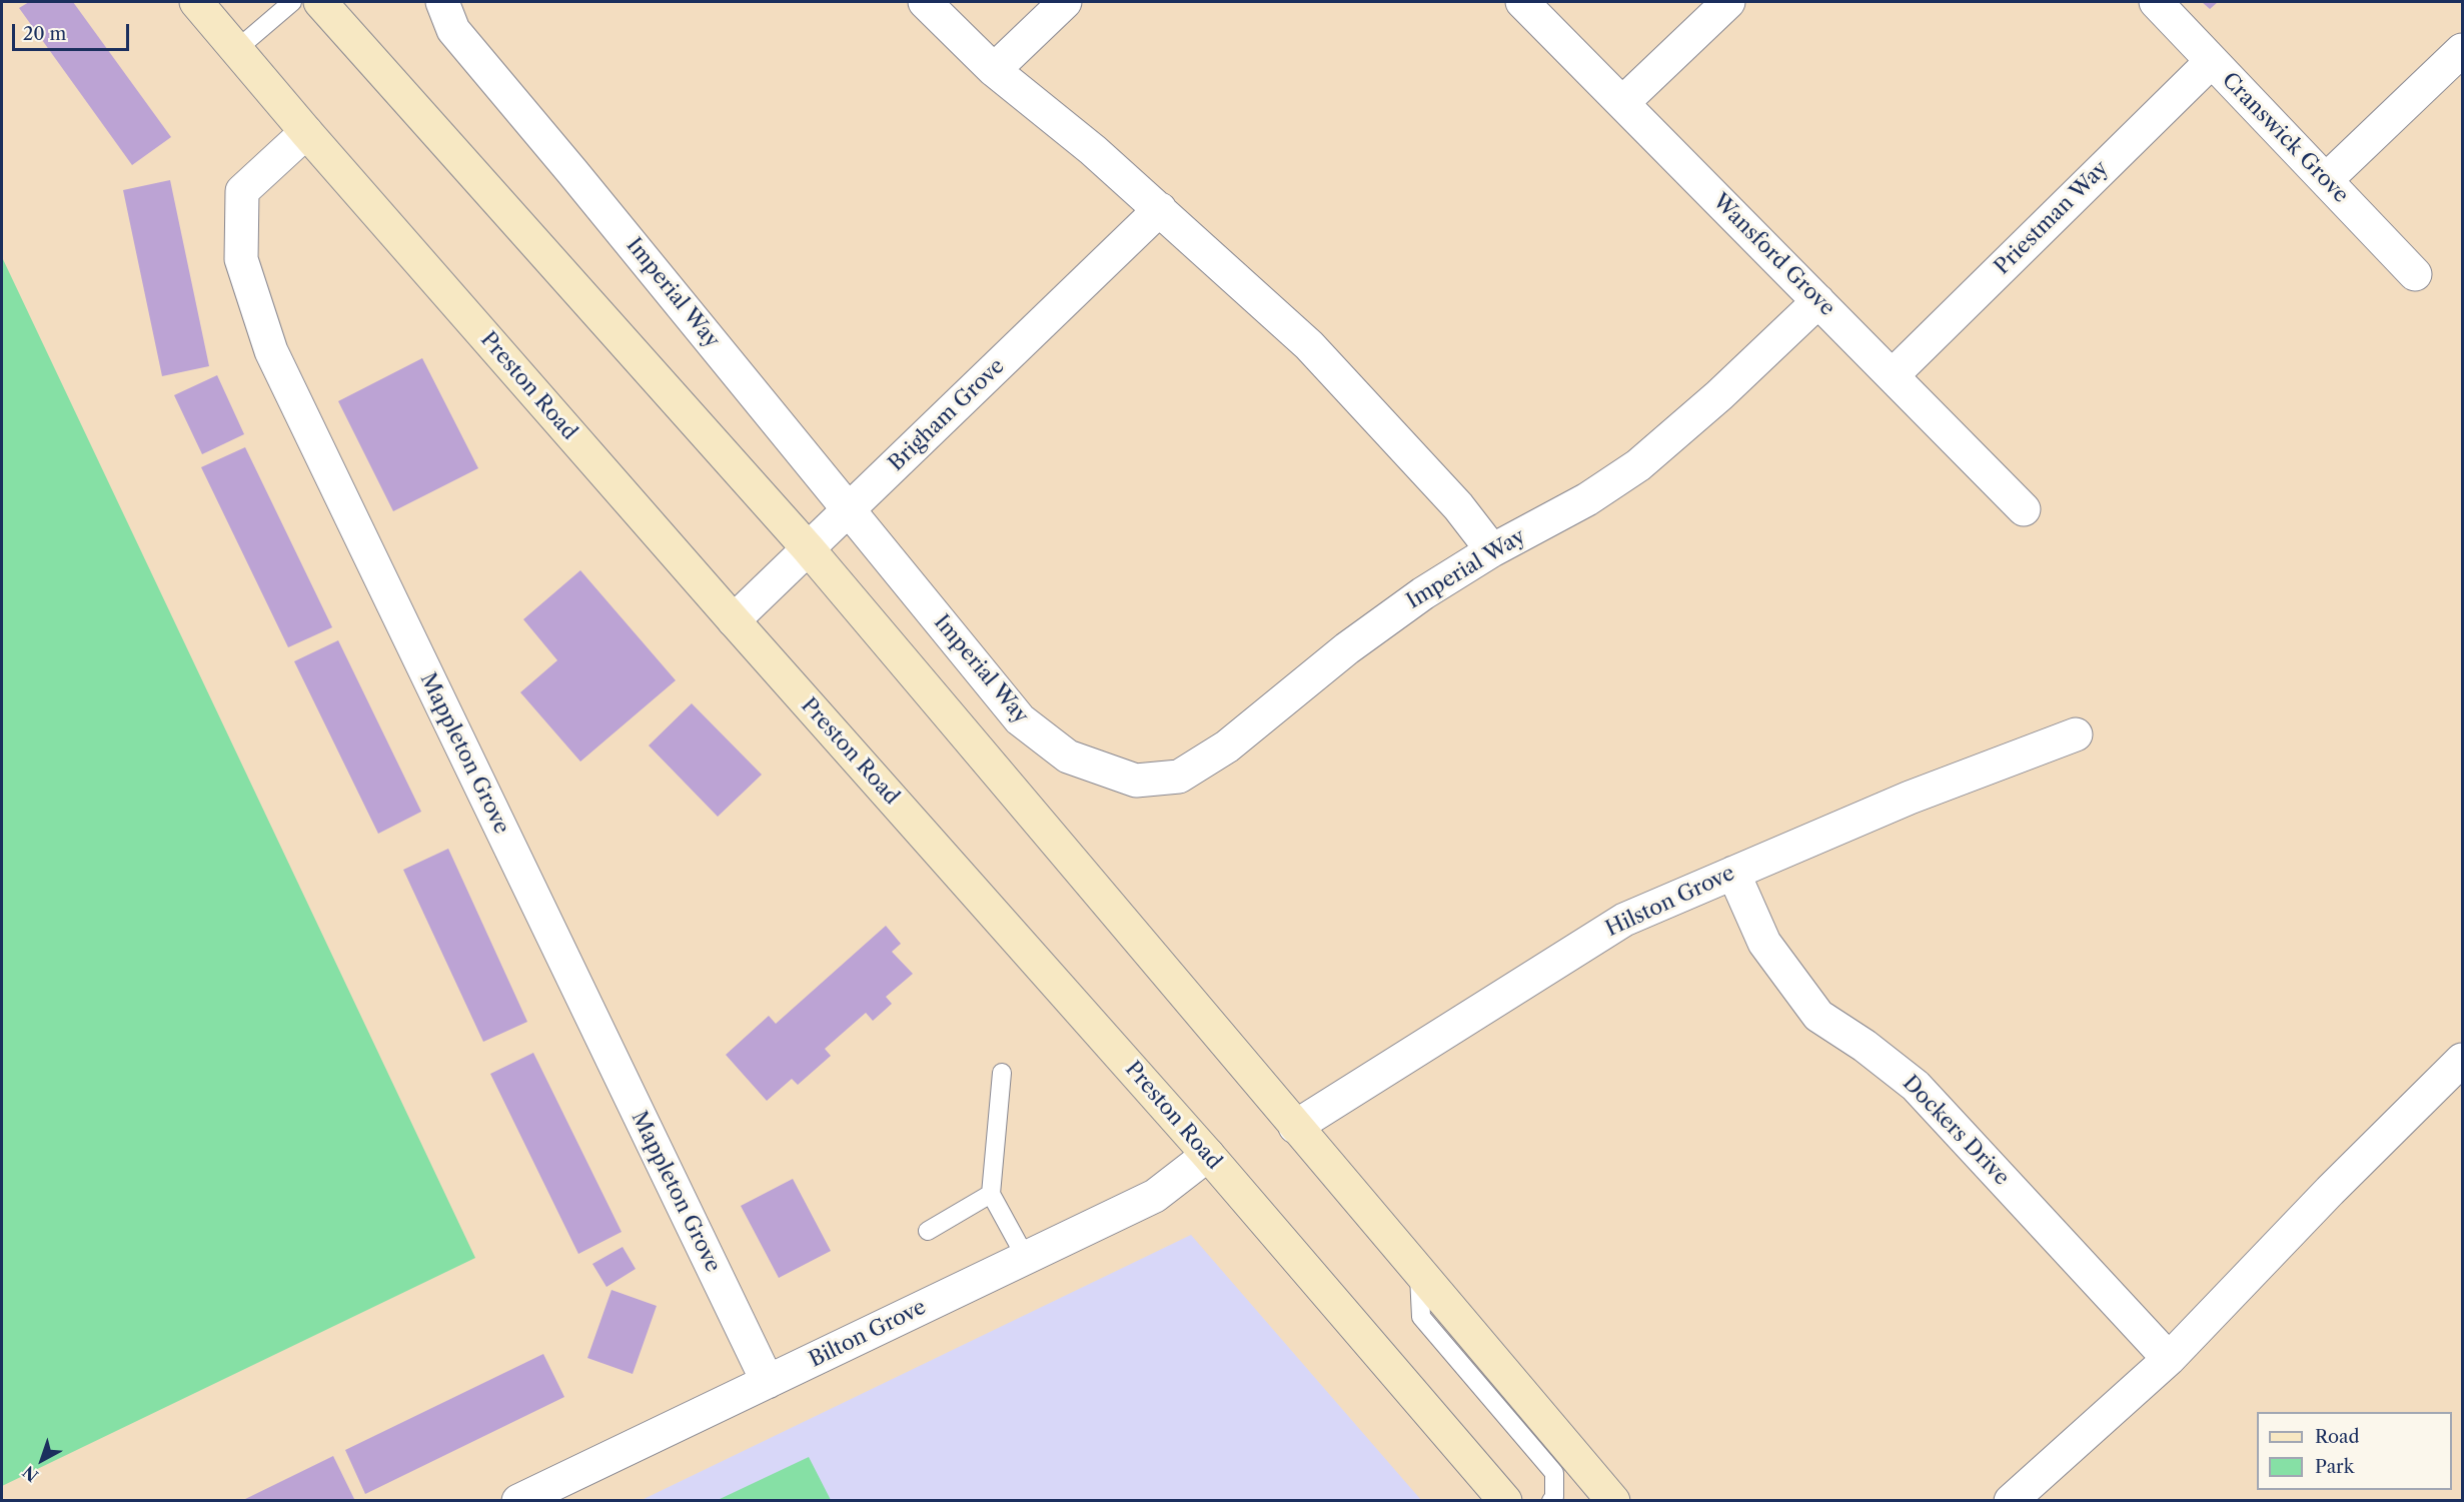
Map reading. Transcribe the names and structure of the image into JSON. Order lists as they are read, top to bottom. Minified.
{"streets":{"street":["Cranswick Grove","Priestman Way","Wansford Grove","Imperial Way","Preston Road","Brigham Grove","Mappleton Grove","Hilston Grove","Dockers Drive","Bilton Grove"]},"crossings":[["Cranswick Grove","Priestman Way"],["Priestman Way","Wansford Grove"],["Wansford Grove","Imperial Way"],["Imperial Way","Brigham Grove"],["Preston Road","Brigham Grove"],["Preston Road","Mappleton Grove"],["Preston Road","Bilton Grove"],["Mappleton Grove","Bilton Grove"],["Hilston Grove","Dockers Drive"]],"legend":["Road","Park"],"scale_bar":"20 m","north":"bottom left"}
